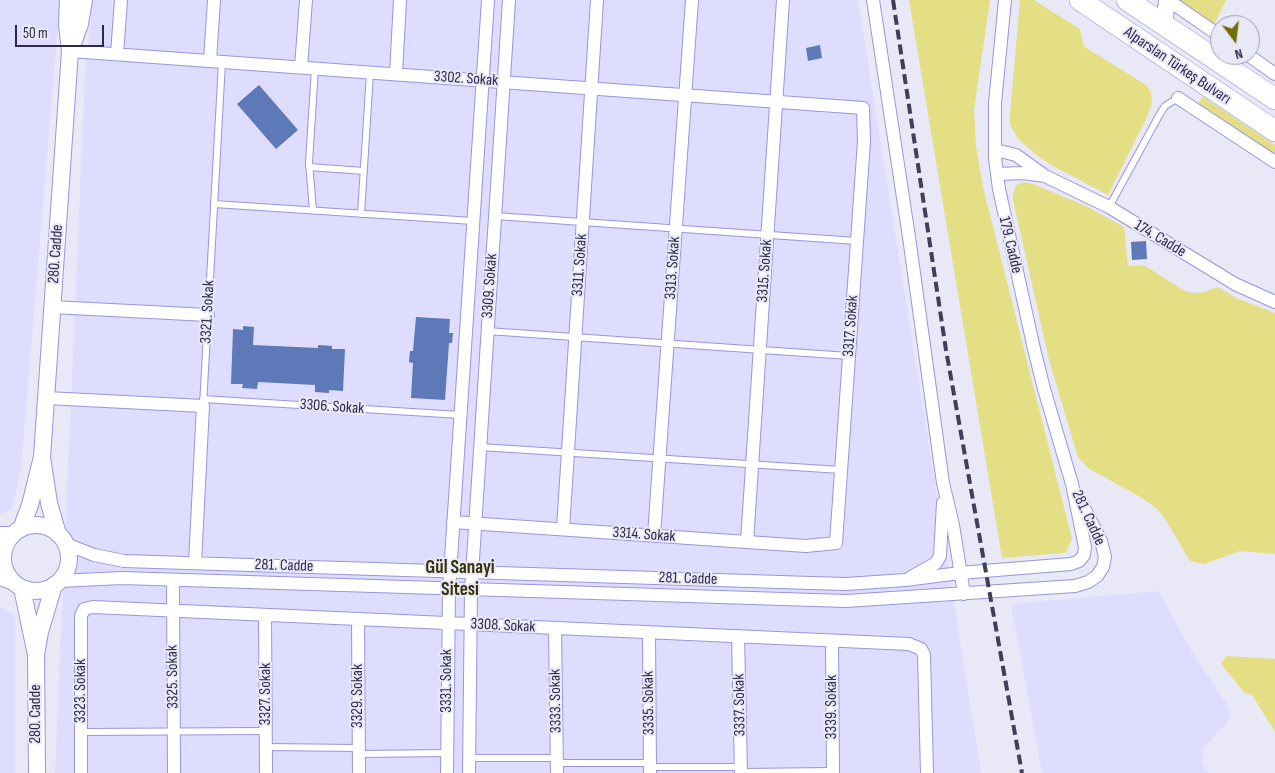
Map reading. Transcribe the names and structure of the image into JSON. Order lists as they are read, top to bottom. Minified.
{"streets":{"highway":["Alparslan Türkeş Bulvarı"],"street":["3302. Sokak","174. Cadde","179. Cadde","280. Cadde","3311. Sokak","3313. Sokak","3315. Sokak","3309. Sokak","3321. Sokak","3317. Sokak","3306. Sokak","281. Cadde","3314. Sokak","3308. Sokak","3325. Sokak","3331. Sokak","3323. Sokak","3327. Sokak","3329. Sokak","3333. Sokak","3335. Sokak","3337. Sokak","3339. Sokak"]},"crossings":[["3302. Sokak","280. Cadde"],["3302. Sokak","3311. Sokak"],["3302. Sokak","3313. Sokak"],["3302. Sokak","3315. Sokak"],["3302. Sokak","3309. Sokak"],["3302. Sokak","3321. Sokak"],["3302. Sokak","3317. Sokak"],["179. Cadde","281. Cadde"],["280. Cadde","3306. Sokak"],["280. Cadde","281. Cadde"],["3311. Sokak","3314. Sokak"],["3313. Sokak","3314. Sokak"],["3315. Sokak","3314. Sokak"],["3309. Sokak","3306. Sokak"],["3309. Sokak","281. Cadde"],["3309. Sokak","3314. Sokak"],["3309. Sokak","3331. Sokak"],["3321. Sokak","3306. Sokak"],["3321. Sokak","281. Cadde"],["3317. Sokak","3314. Sokak"],["281. Cadde","3325. Sokak"],["281. Cadde","3331. Sokak"],["3308. Sokak","3325. Sokak"],["3308. Sokak","3331. Sokak"],["3308. Sokak","3323. Sokak"],["3308. Sokak","3327. Sokak"],["3308. Sokak","3329. Sokak"],["3308. Sokak","3333. Sokak"],["3308. Sokak","3335. Sokak"],["3308. Sokak","3337. Sokak"],["3308. Sokak","3339. Sokak"]],"districts":["Gül Sanayi Sitesi"],"scale_bar":"50 m","north":"bottom"}
